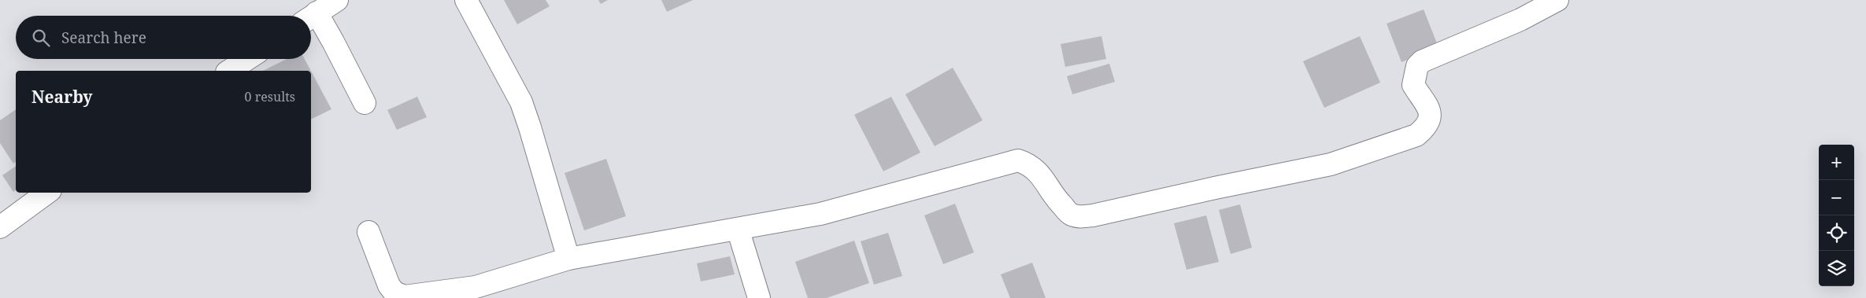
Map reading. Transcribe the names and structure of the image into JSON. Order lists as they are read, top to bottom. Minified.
{"page":{"search":"Search here","heading":["Nearby","0 results"],"map_buttons":["+","−"]}}
